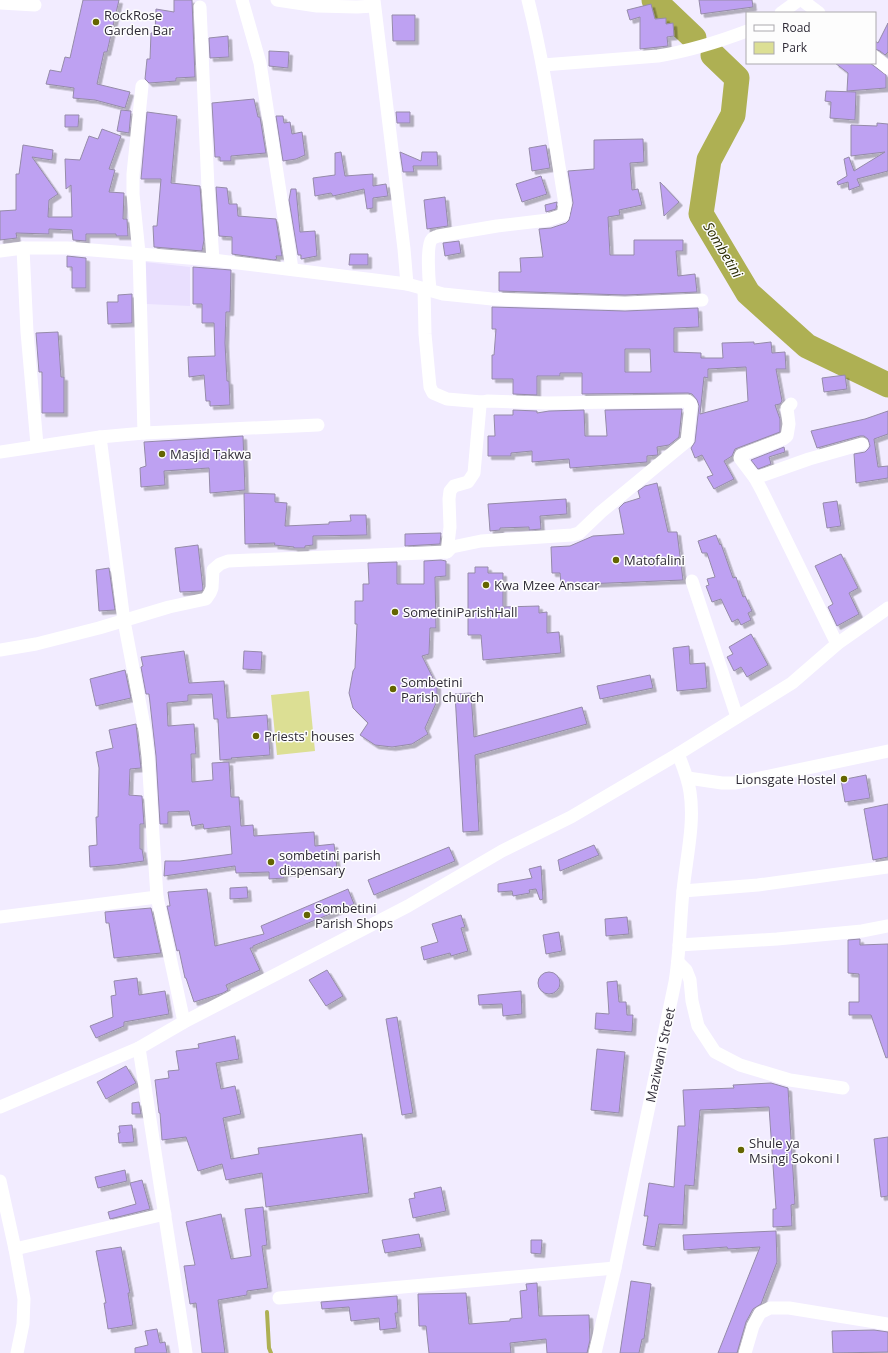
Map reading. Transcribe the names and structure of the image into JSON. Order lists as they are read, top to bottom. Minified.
{"streets":{"street":["Maziwani Street"]},"water":["Sombetini"],"places":["RockRose Garden Bar","Masjid Takwa","Matofalini","Kwa Mzee Anscar","SometiniParishHall","Sombetini Parish church","Priests' houses","Lionsgate Hostel","sombetini parish dispensary","Sombetini Parish Shops","Shule ya Msingi Sokoni I"],"legend":["Road","Park"]}
